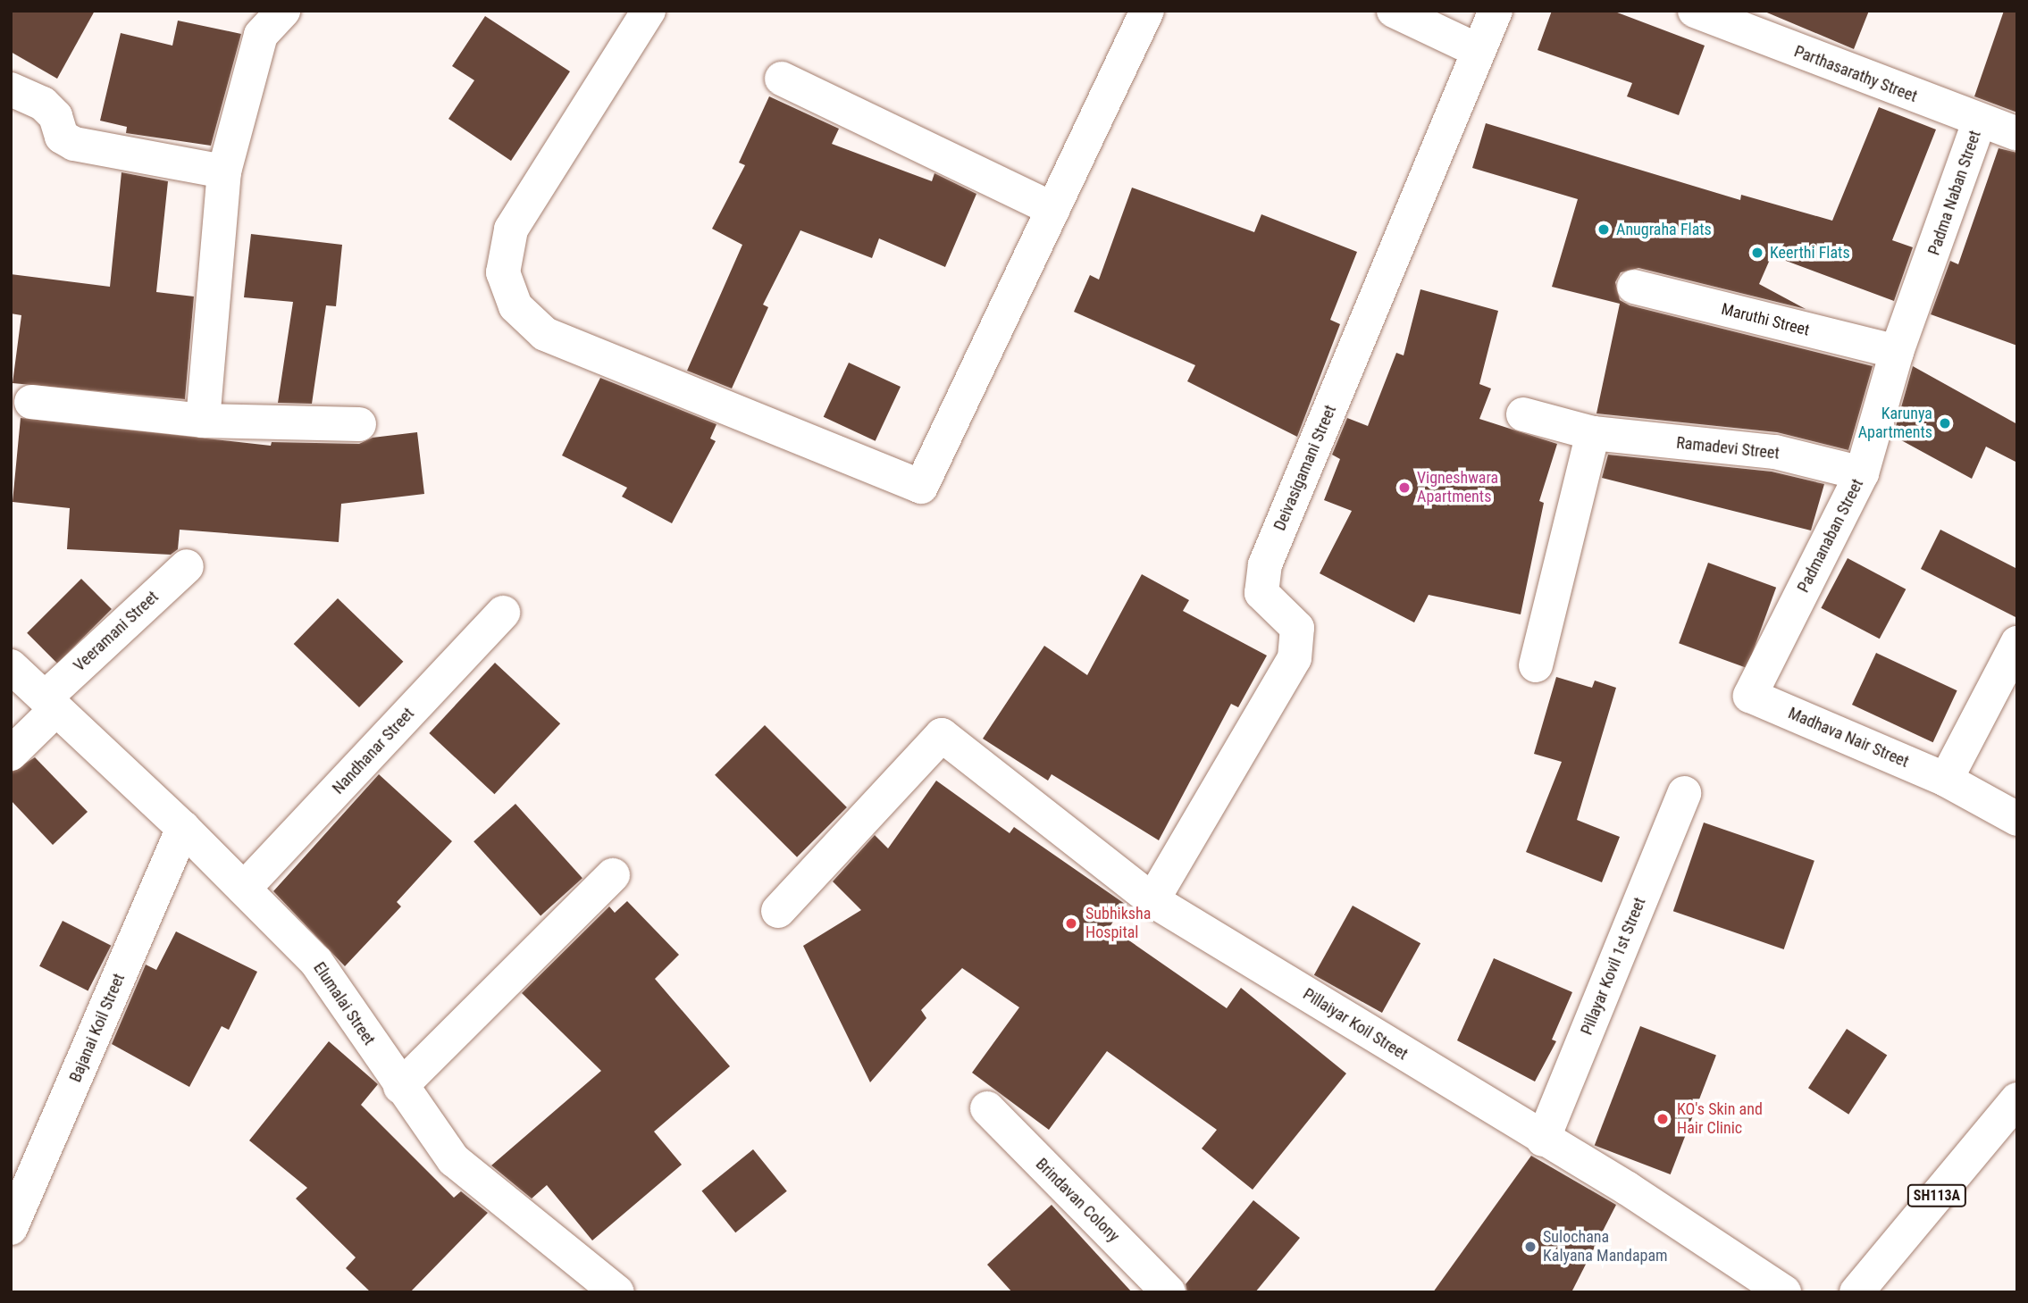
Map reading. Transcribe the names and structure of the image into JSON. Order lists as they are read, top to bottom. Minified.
{"streets":{"street":["Parthasarathy Street","Padma Naban Street","Maruthi Street","Ramadevi Street","Deivasigamani Street","Padmanaban Street","Veeramani Street","Madhava Nair Street","Nandhanar Street","Pillayar Kovil 1st Street","Elumalai Street","Pillaiyar Koil Street","Bajanai Koil Street","SH113A","Brindavan Colony"]},"crossings":[["Parthasarathy Street","Padma Naban Street"],["Padma Naban Street","Padmanaban Street"],["Maruthi Street","Padmanaban Street"],["Ramadevi Street","Padmanaban Street"],["Deivasigamani Street","Pillaiyar Koil Street"],["Padmanaban Street","Madhava Nair Street"],["Veeramani Street","Elumalai Street"],["Nandhanar Street","Elumalai Street"],["Pillayar Kovil 1st Street","Pillaiyar Koil Street"],["Elumalai Street","Bajanai Koil Street"]],"places":["Anugraha Flats","Keerthi Flats","Karunya Apartments","Vigneshwara Apartments","Subhiksha Hospital","KO's Skin and Hair Clinic","Sulochana Kalyana Mandapam"]}
